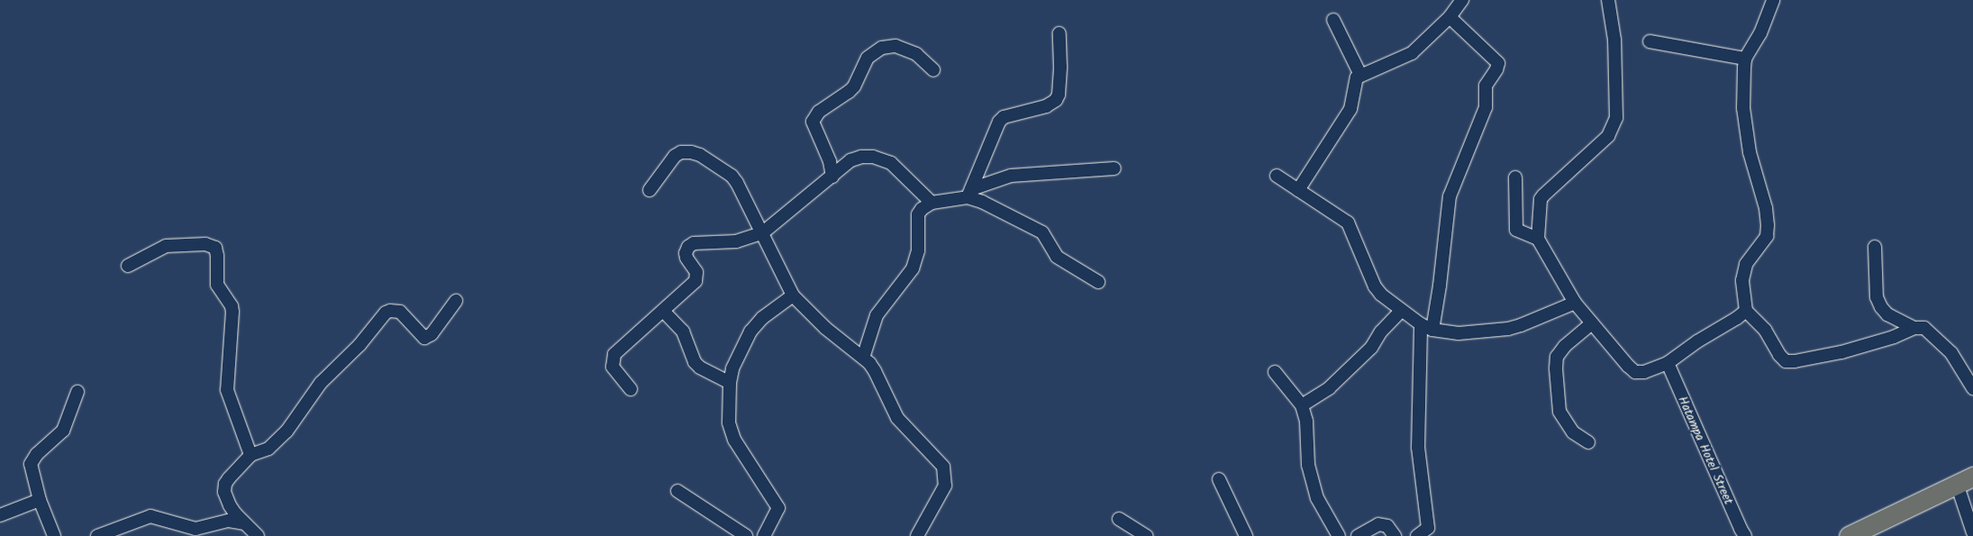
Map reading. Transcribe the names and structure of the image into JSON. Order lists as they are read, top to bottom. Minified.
{"streets":{"street":["Hatampa Hotel Street"]}}
